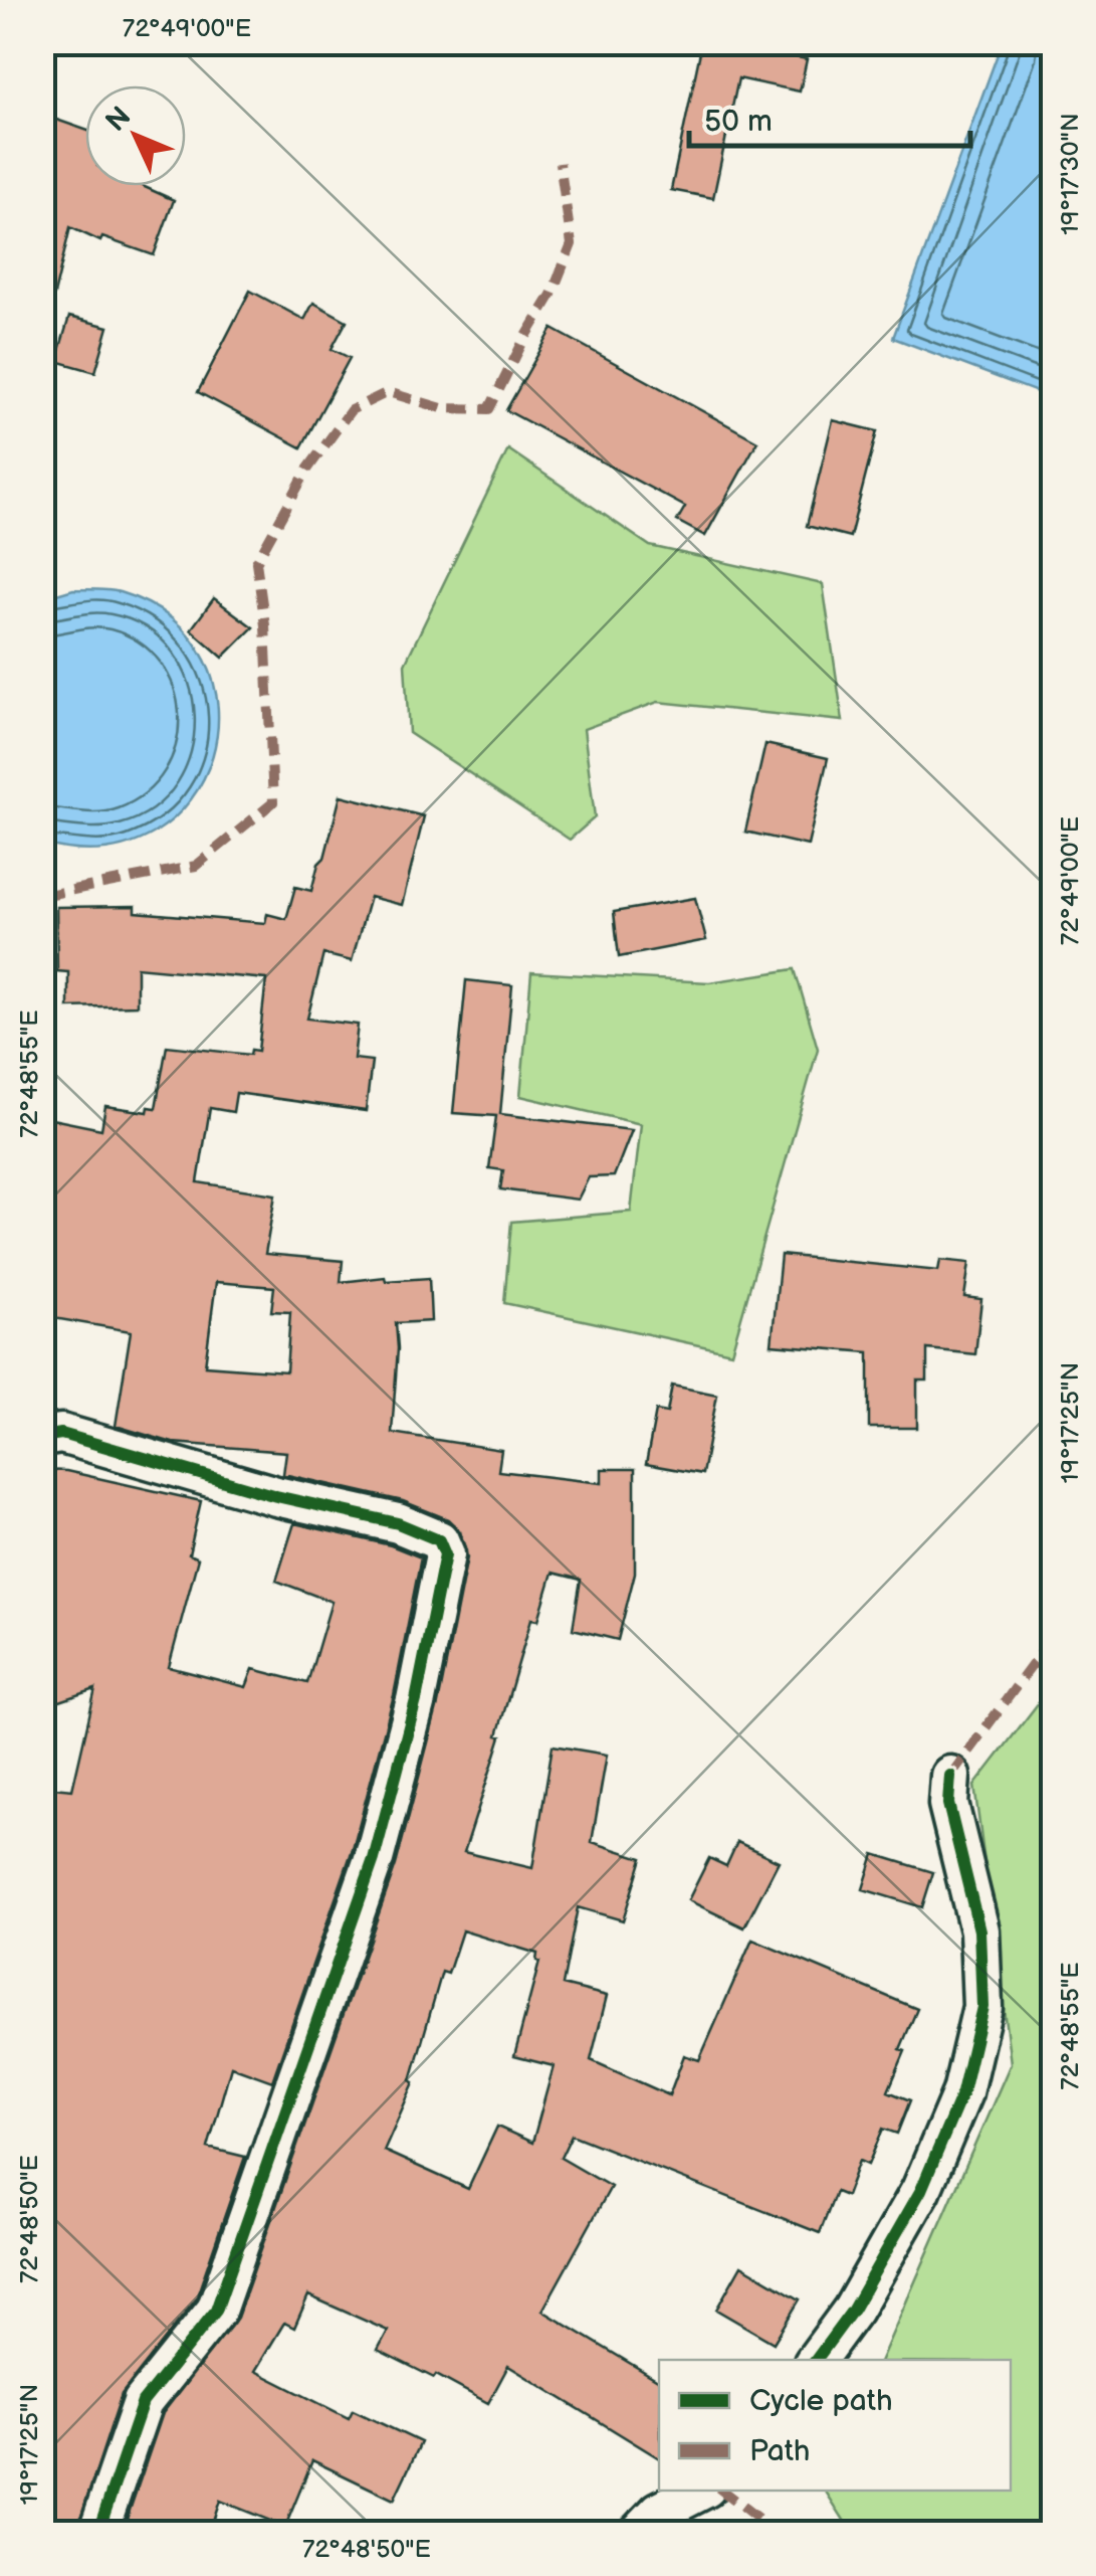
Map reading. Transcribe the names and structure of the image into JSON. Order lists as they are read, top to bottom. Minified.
{"legend":["Cycle path","Path"],"scale_bar":"50 m","north":"top left","coordinates":["72°49'00\"E","19°17'30\"N","72°48'55\"E","19°17'25\"N","72°48'50\"E"]}
